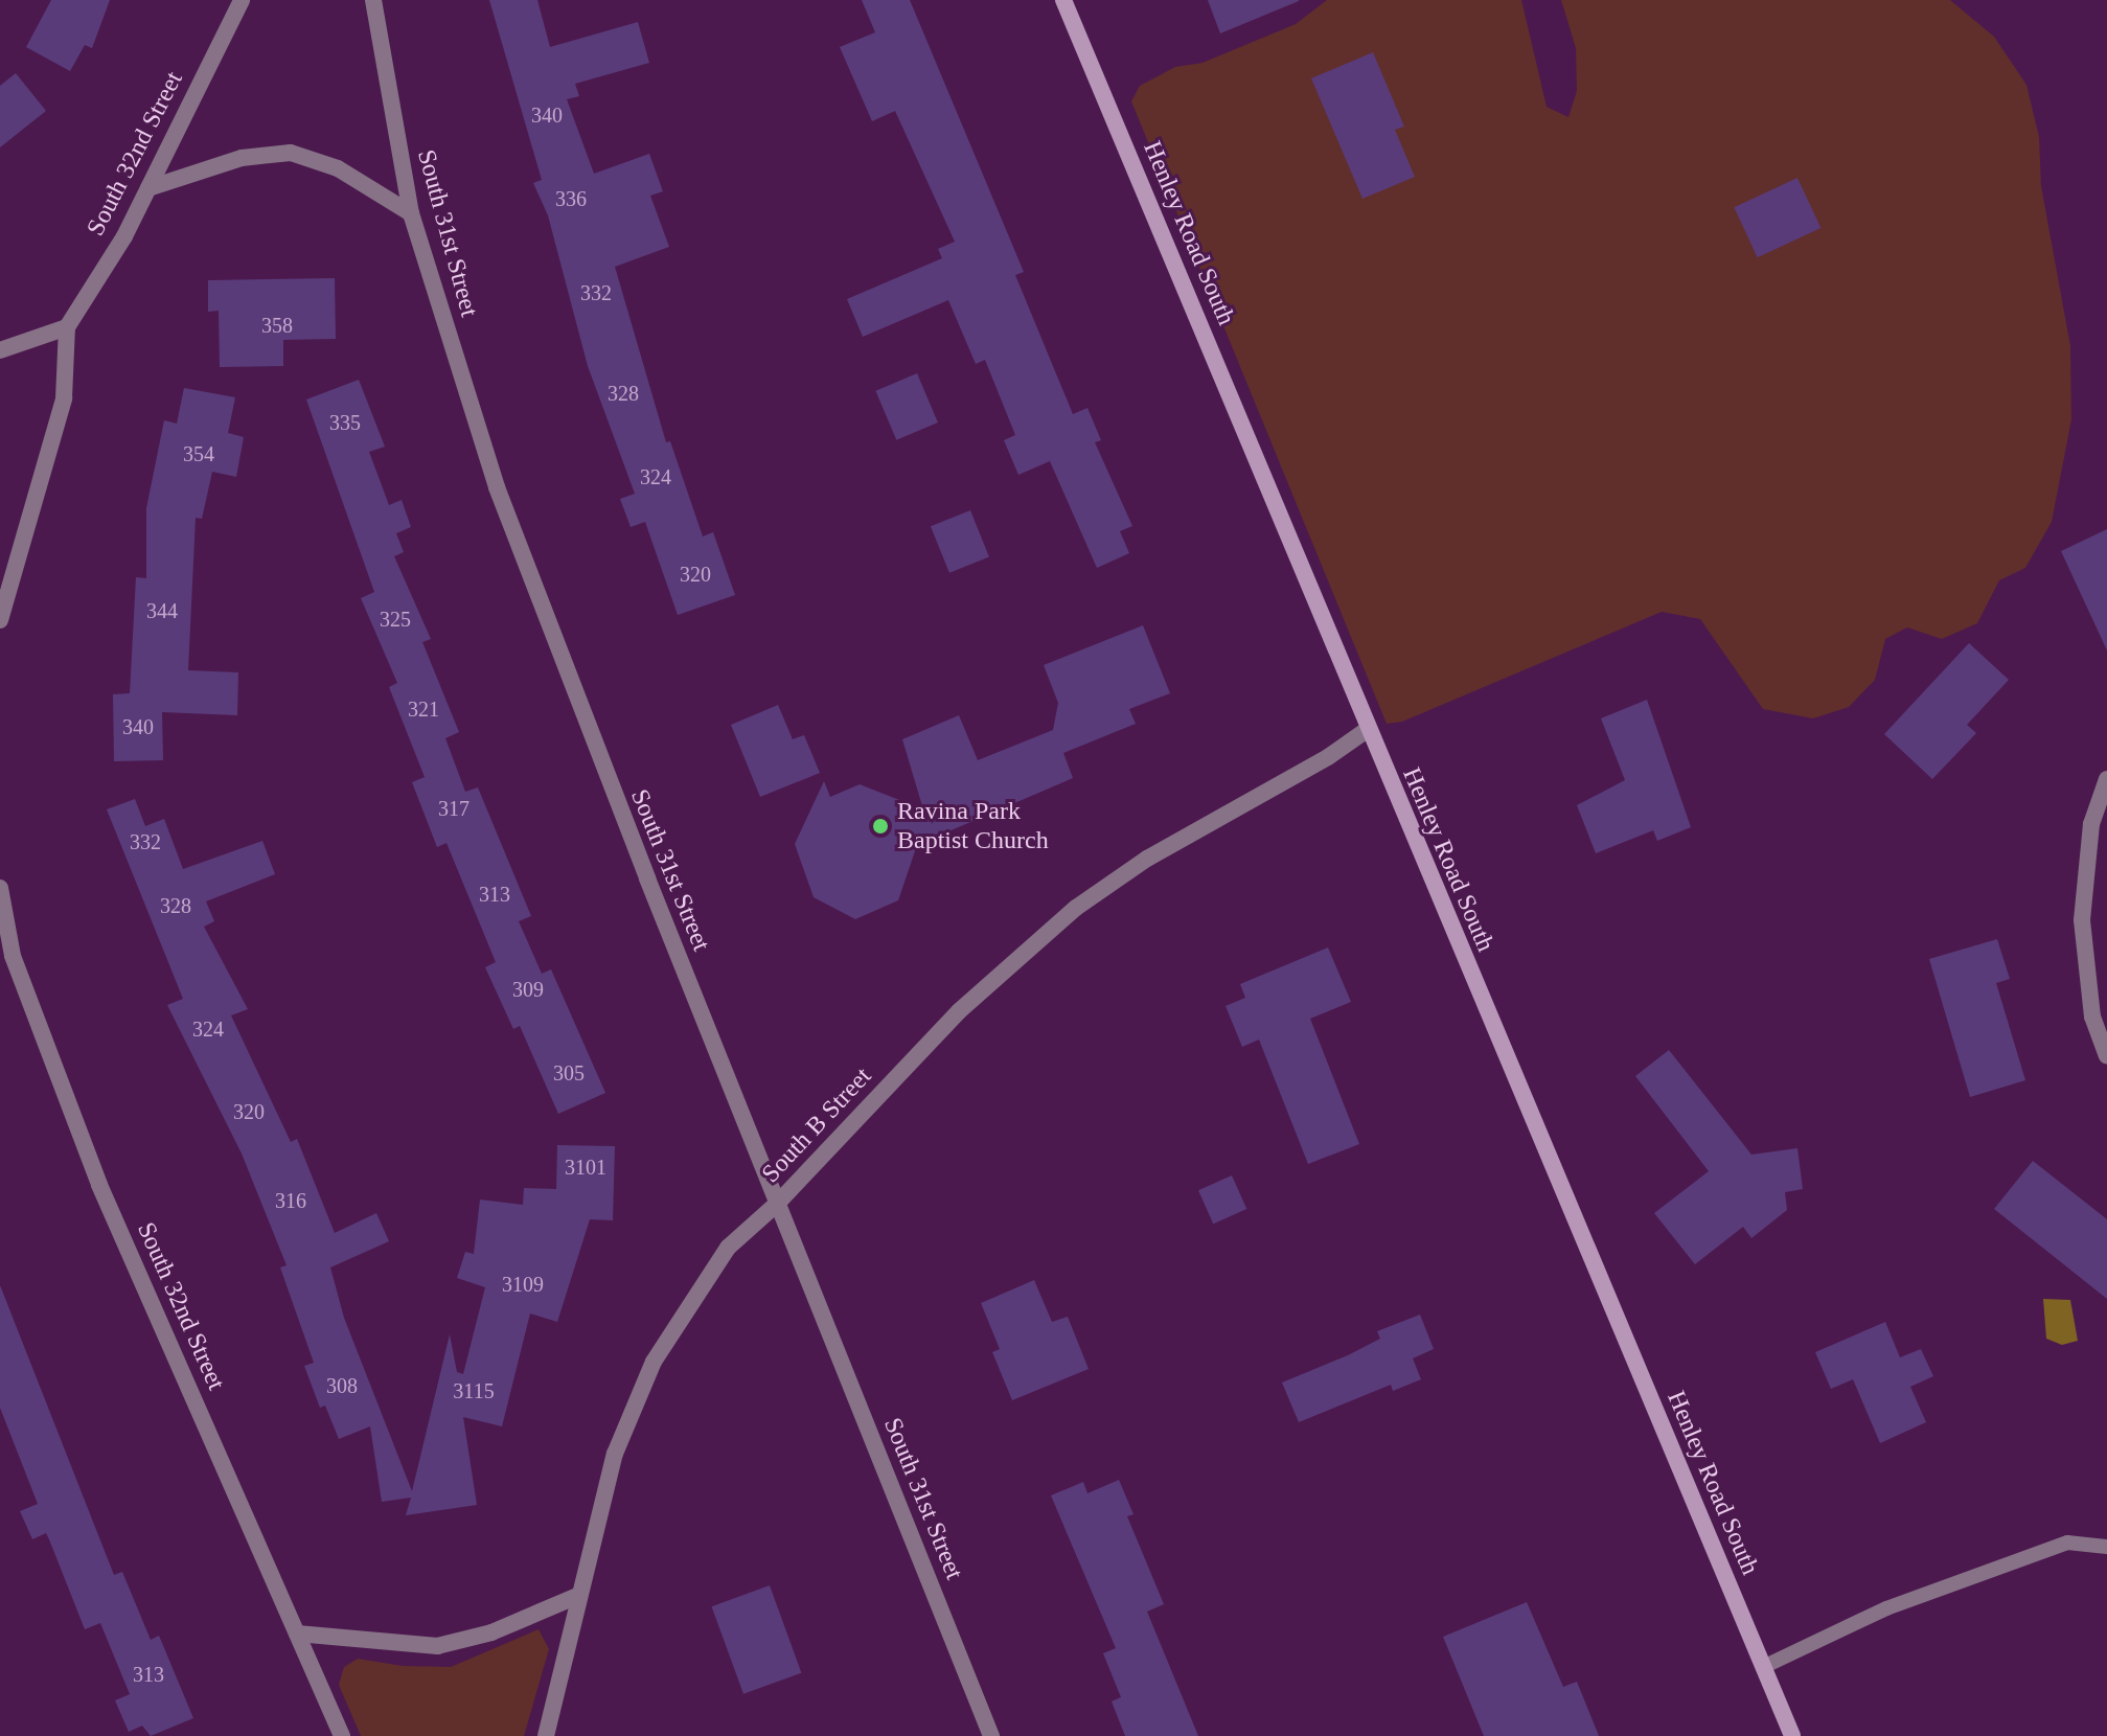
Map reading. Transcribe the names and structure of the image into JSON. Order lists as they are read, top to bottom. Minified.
{"streets":{"street":["South 32nd Street","South 31st Street","Henley Road South","South B Street"]},"crossings":[["South 31st Street","South B Street"],["Henley Road South","South B Street"]],"places":["Ravina Park Baptist Church"],"house_numbers":["340","336","332","358","328","335","354","324","320","344","325","321","340","317","332","313","328","309","324","305","320","3101","316","3109","308","3115","313"]}
